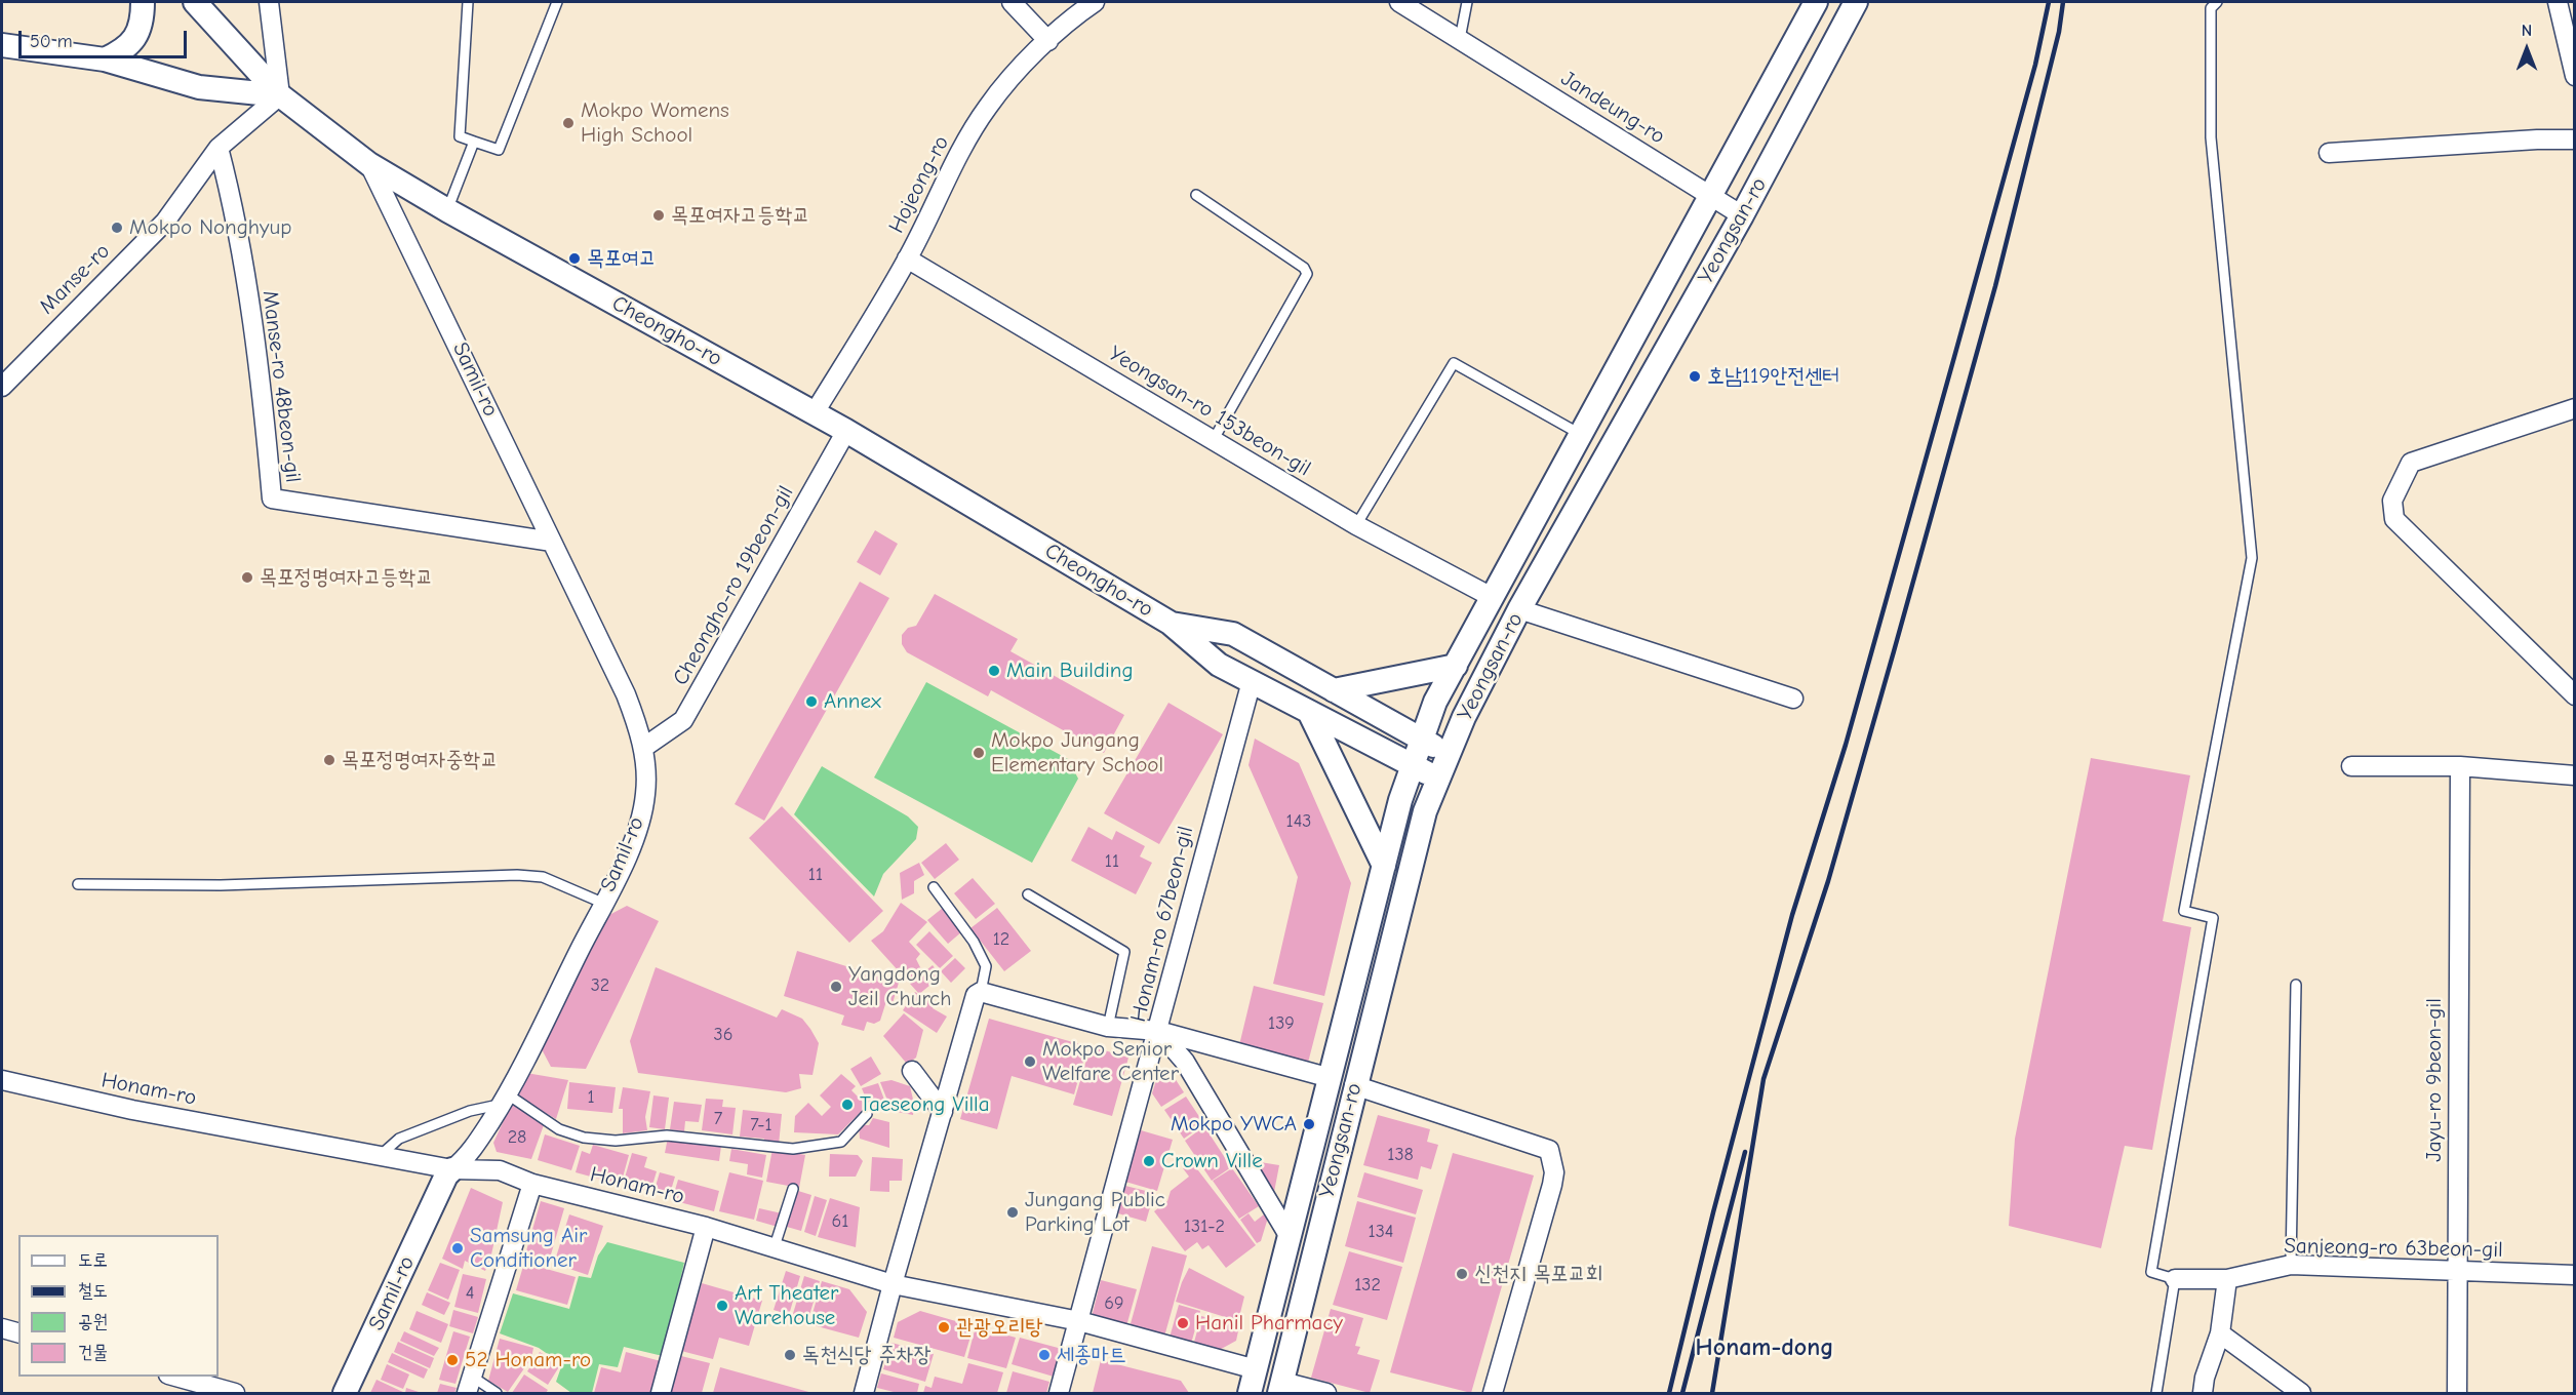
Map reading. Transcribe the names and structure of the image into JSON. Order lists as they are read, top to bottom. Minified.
{"streets":{"street":["Jandeung-ro","Hojeong-ro","Yeongsan-ro","Manse-ro","Cheongho-ro","Samil-ro","Manse-ro 48beon-gil","Yeongsan-ro 153beon-gil","Cheongho-ro 19beon-gil","Honam-ro 67beon-gil","Jayu-ro 9beon-gil","Honam-ro","Sanjeong-ro 63beon-gil"]},"crossings":[["Jandeung-ro","Yeongsan-ro"],["Hojeong-ro","Cheongho-ro"],["Hojeong-ro","Yeongsan-ro 153beon-gil"],["Yeongsan-ro","Cheongho-ro"],["Yeongsan-ro","Yeongsan-ro 153beon-gil"],["Yeongsan-ro","Honam-ro"],["Manse-ro","Cheongho-ro"],["Manse-ro","Manse-ro 48beon-gil"],["Cheongho-ro","Samil-ro"],["Cheongho-ro","Cheongho-ro 19beon-gil"],["Cheongho-ro","Honam-ro 67beon-gil"],["Samil-ro","Manse-ro 48beon-gil"],["Samil-ro","Cheongho-ro 19beon-gil"],["Samil-ro","Honam-ro"],["Honam-ro 67beon-gil","Honam-ro"],["Jayu-ro 9beon-gil","Sanjeong-ro 63beon-gil"]],"districts":["Honam-dong"],"places":["Mokpo Womens High School","목포여자고등학교","Mokpo Nonghyup","목포여고","호남119안전센터","목포정명여자고등학교","Main Building","Annex","Mokpo Jungang Elementary School","목포정명여자중학교","Yangdong Jeil Church","Mokpo Senior Welfare Center","Taeseong Villa","Mokpo YWCA","Crown Ville","Jungang Public Parking Lot","Samsung Air Conditioner","신천지 목포교회","Art Theater Warehouse","Hanil Pharmacy","관광오리탕","독천식당 주차장","세종마트","52 Honam-ro"],"house_numbers":["143","11","11","12","32","139","36","1","7","7-1","28","138","61","131-2","134","132","4","69"],"legend":["도로","철도","공원","건물"],"scale_bar":"50 m","north":"top"}
